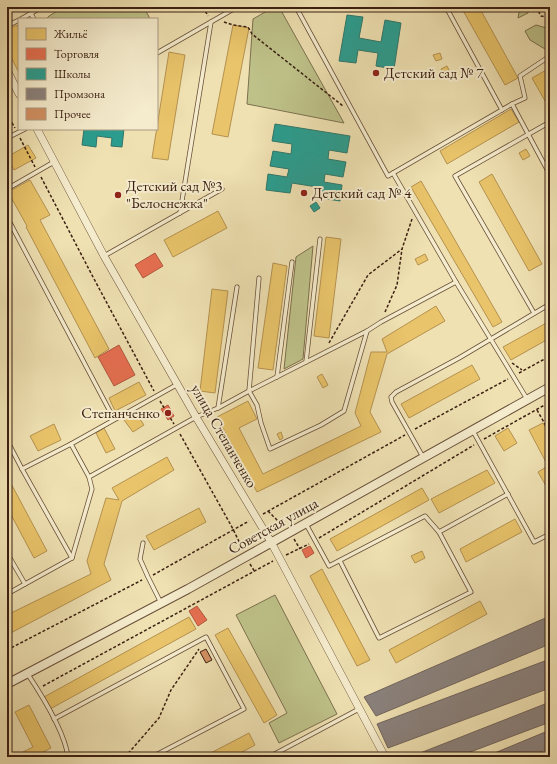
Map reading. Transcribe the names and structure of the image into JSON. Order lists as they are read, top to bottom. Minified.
{"streets":{"street":["улица Степанченко","Советская улица"]},"crossings":[["улица Степанченко","Советская улица"]],"places":["Детский сад № 7","Детский сад № 4","Детский сад №3 \"Белоснежка\"","Степанченко"],"legend":["Жильё","Торговля","Школы","Промзона","Прочее"]}
